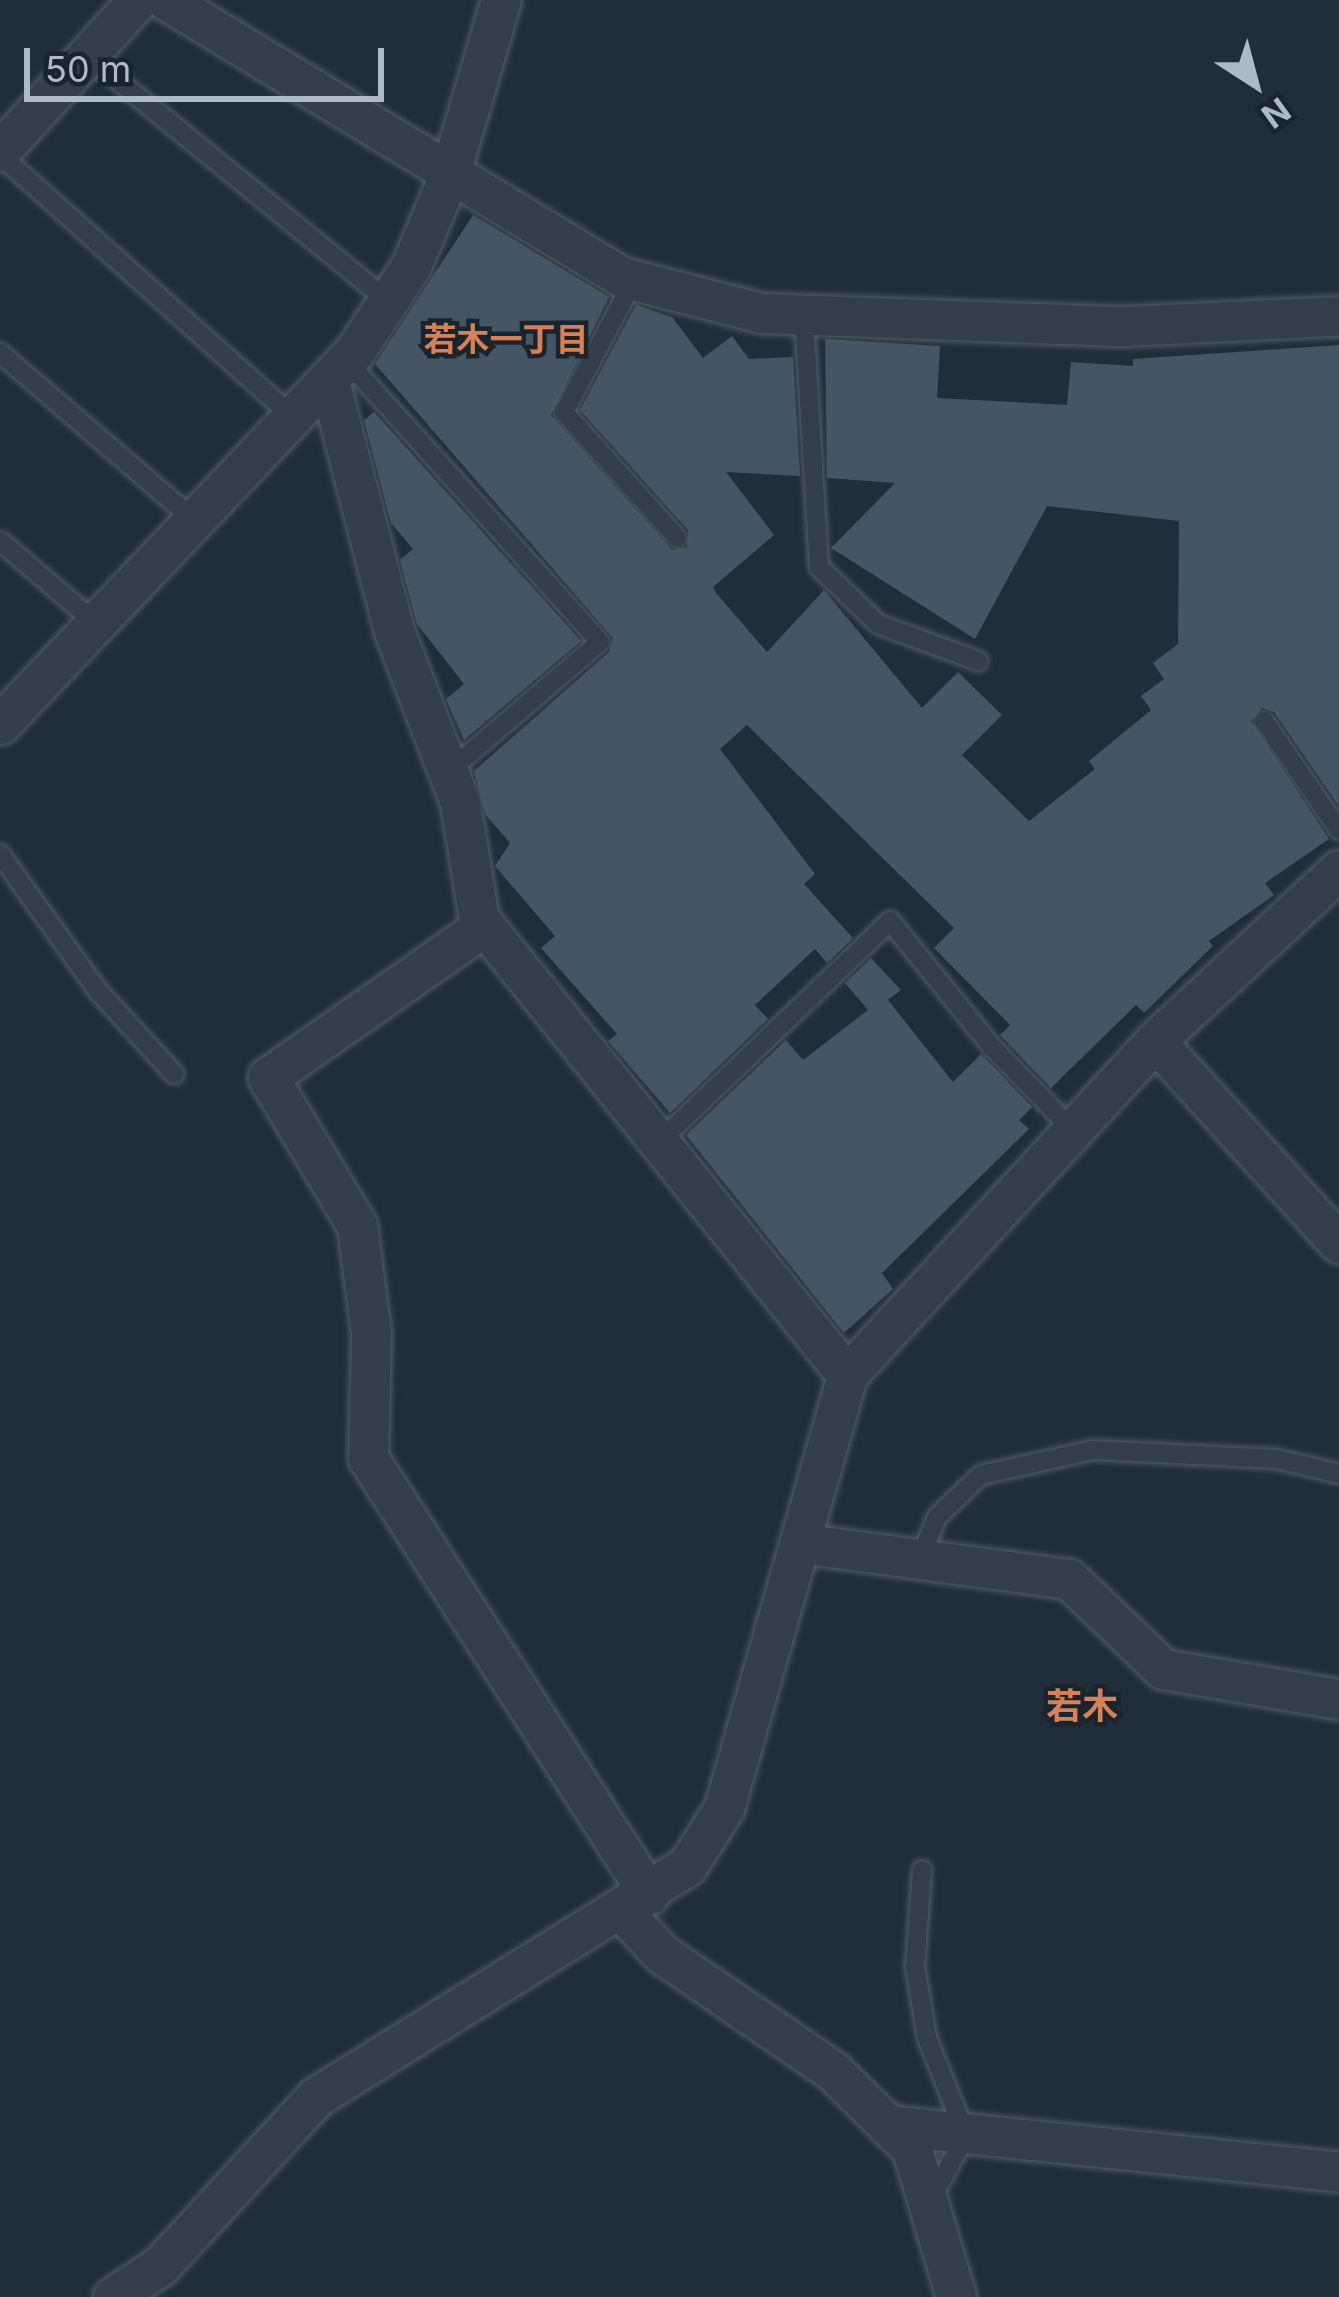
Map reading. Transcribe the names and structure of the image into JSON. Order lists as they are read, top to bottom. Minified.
{"districts":["若木一丁目","若木"],"scale_bar":"50 m","north":"bottom right"}
